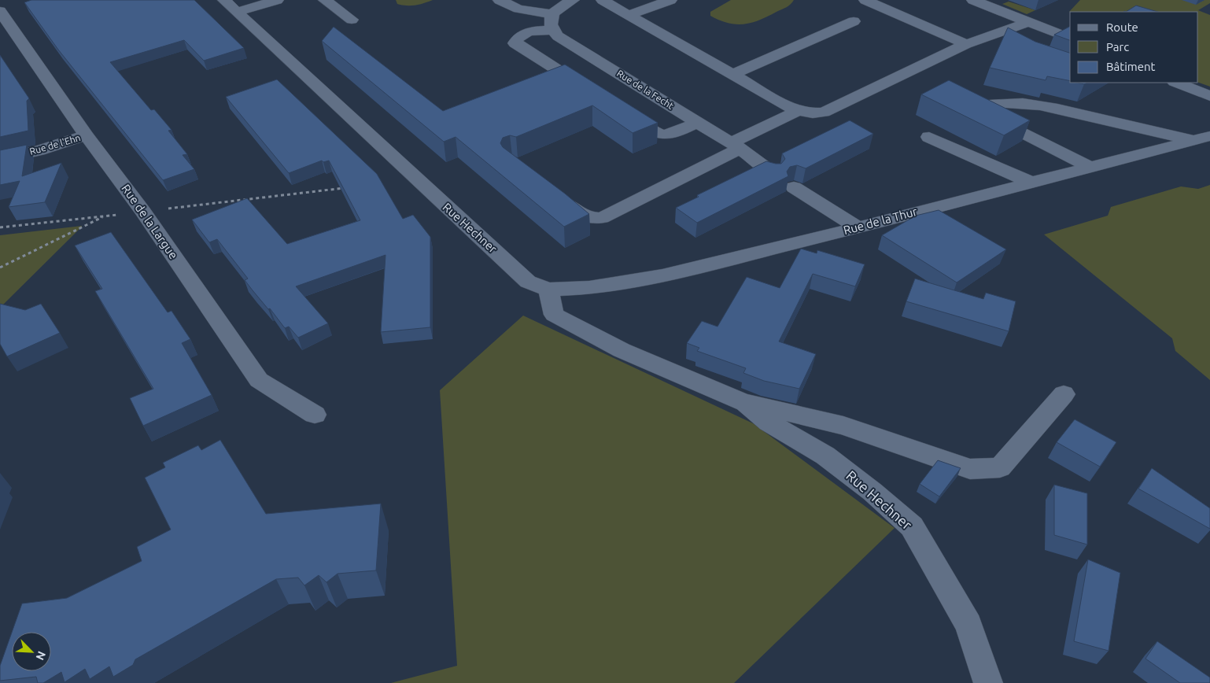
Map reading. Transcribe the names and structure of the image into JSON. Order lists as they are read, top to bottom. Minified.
{"streets":{"street":["Rue de la Fecht","Rue de l'Ehn","Rue de la Thur","Rue de la Largue","Rue Hechner"]},"crossings":[["Rue de l'Ehn","Rue de la Largue"],["Rue de la Thur","Rue Hechner"]],"legend":["Route","Parc","Bâtiment"],"north":"bottom right"}
